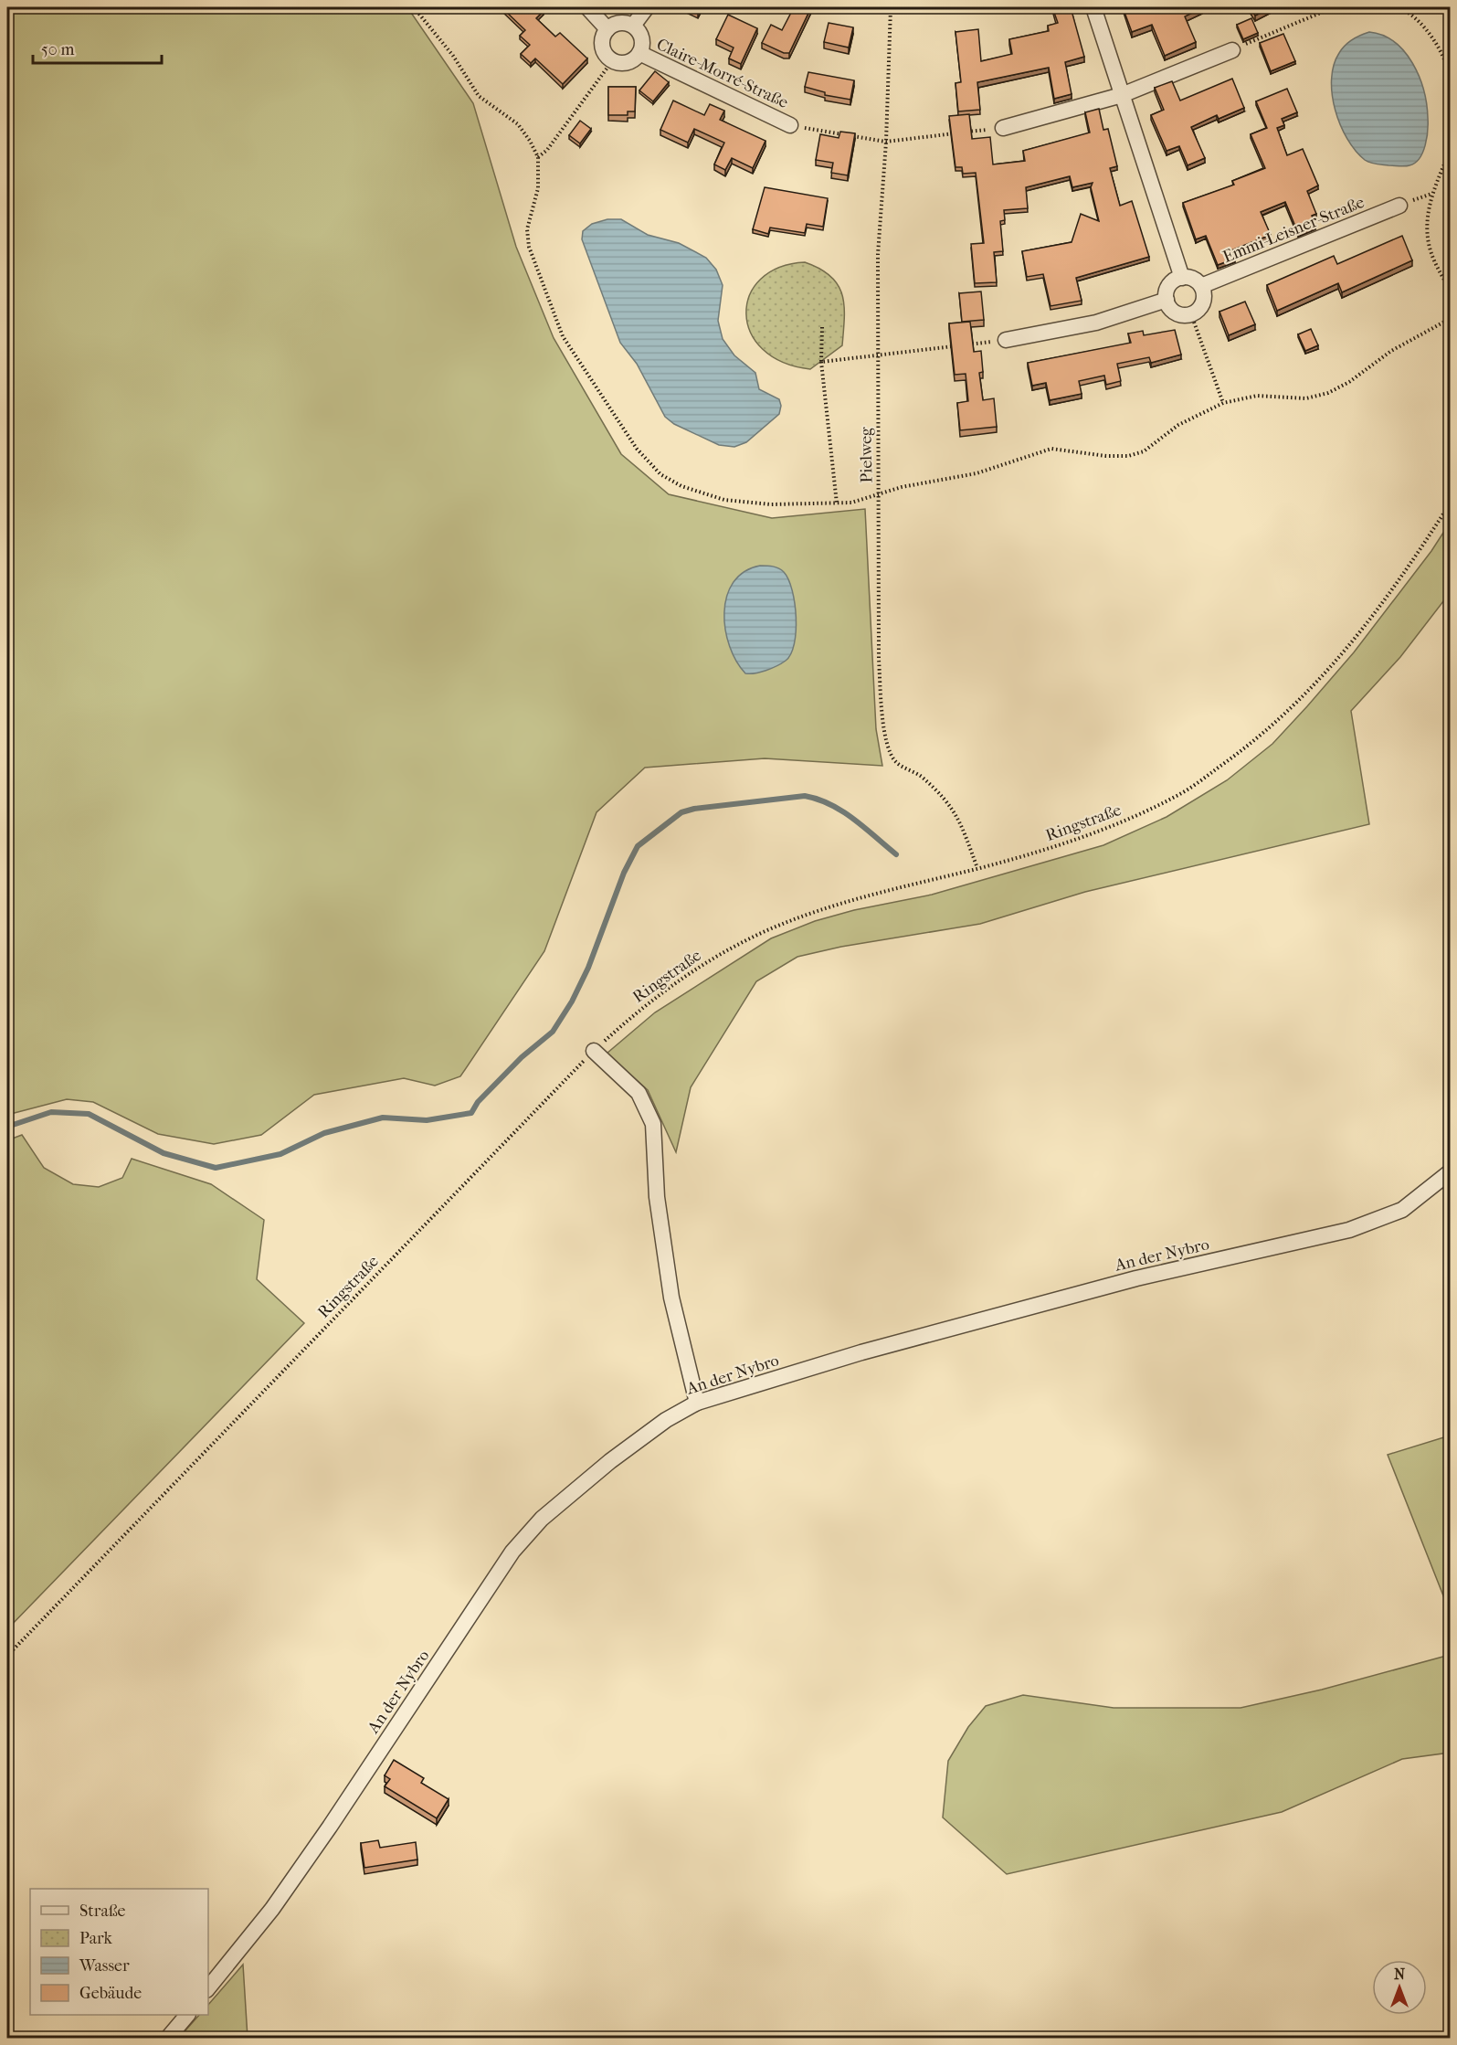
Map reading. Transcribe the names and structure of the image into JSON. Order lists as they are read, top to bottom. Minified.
{"streets":{"street":["Claire-Morré-Straße","Emmi-Leisner-Straße","An der Nybro"],"path":["Pielweg","Ringstraße"]},"crossings":[["Pielweg","Ringstraße"]],"legend":["Straße","Park","Wasser","Gebäude"],"scale_bar":"50 m","north":"top"}
